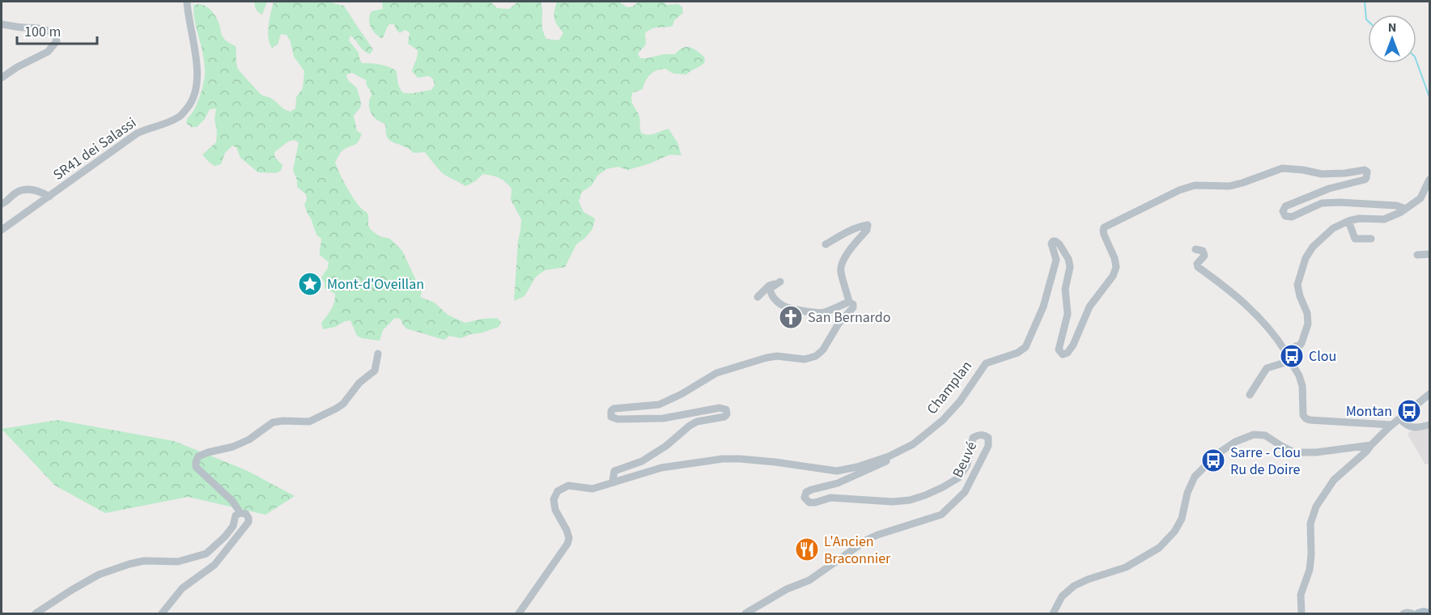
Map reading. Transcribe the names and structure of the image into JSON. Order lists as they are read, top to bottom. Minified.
{"streets":{"street":["SR41 dei Salassi","Champlan","Beuvé"]},"crossings":[["Champlan","Beuvé"]],"places":{"place":["Mont-d'Oveillan"],"church":["San Bernardo"],"bus stop":["Clou","Montan","Sarre - Clou Ru de Doire"],"restaurant":["L'Ancien Braconnier"]},"scale_bar":"100 m","north":"top"}
